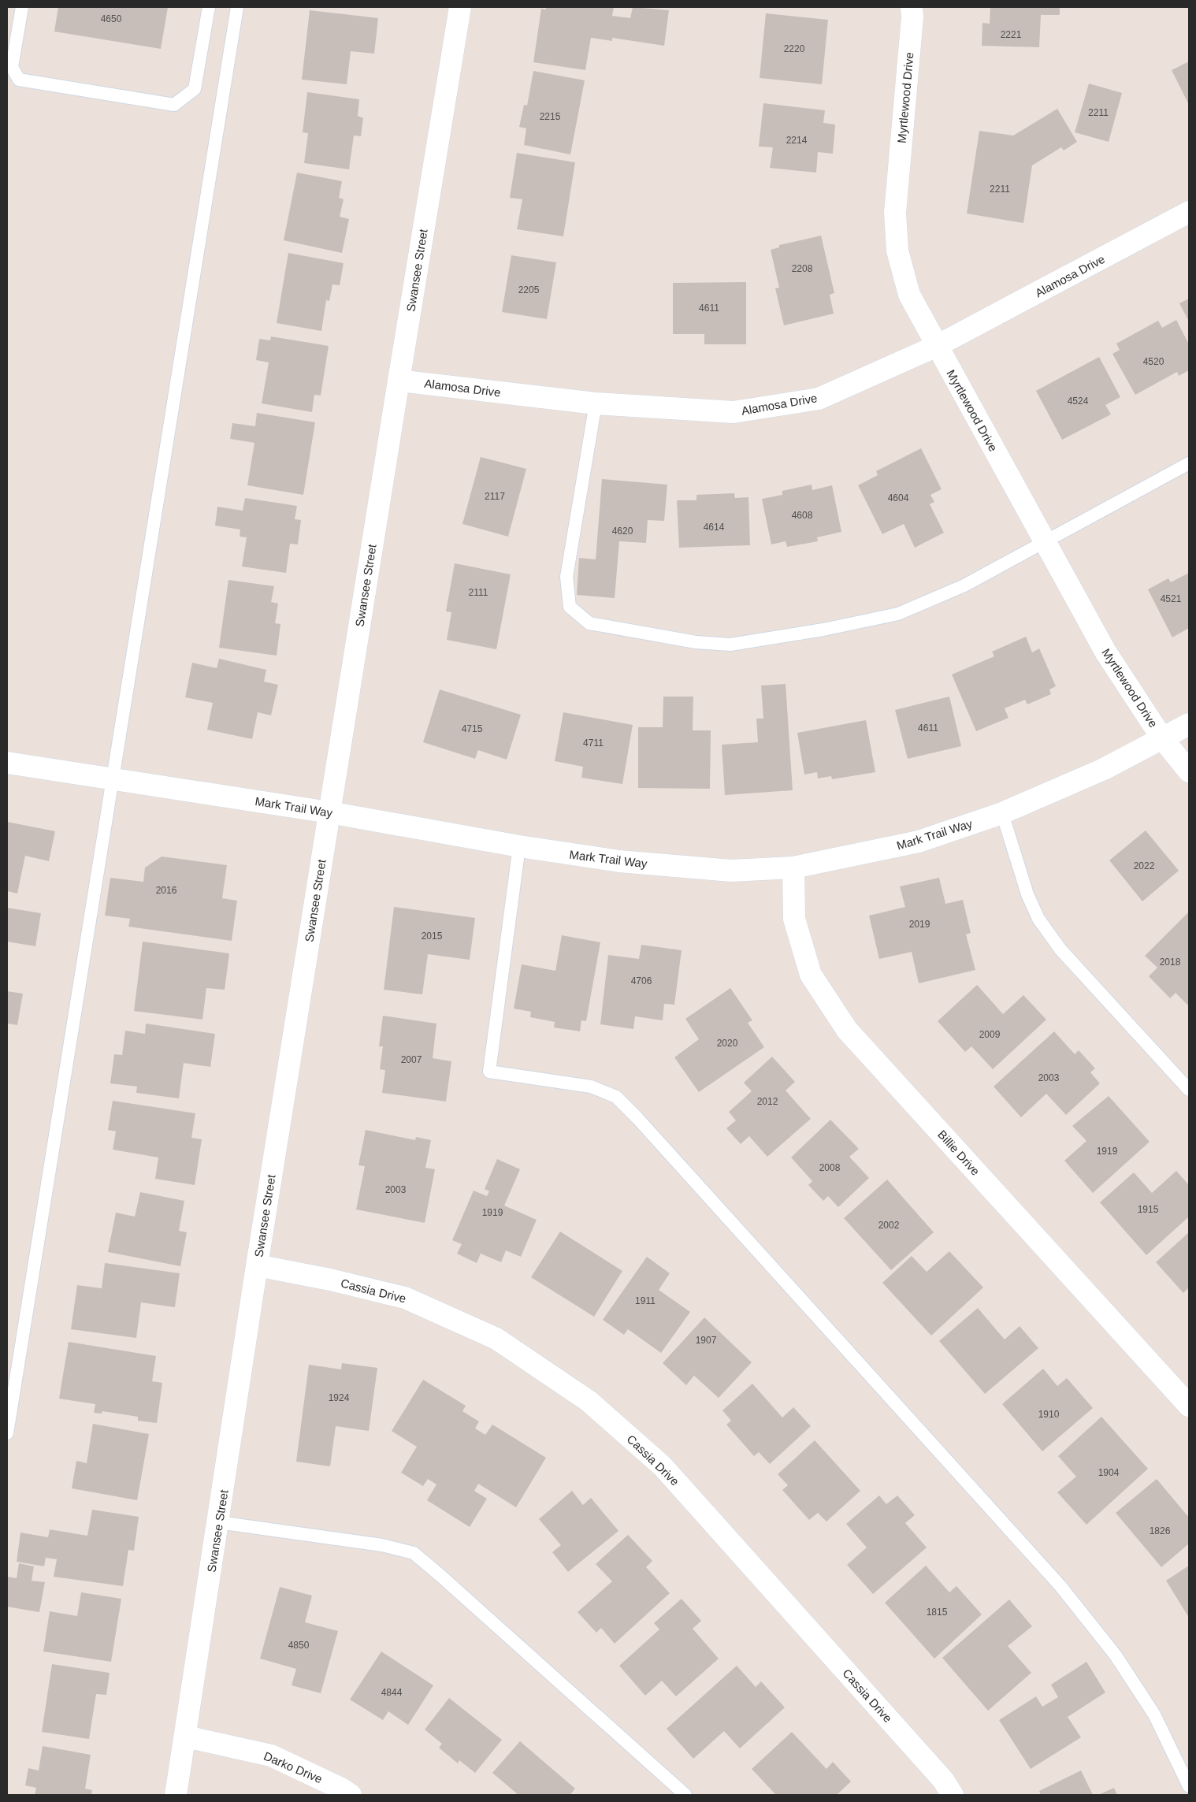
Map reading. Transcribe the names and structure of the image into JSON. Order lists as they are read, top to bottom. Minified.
{"streets":{"street":["Myrtlewood Drive","Swansee Street","Alamosa Drive","Mark Trail Way","Billie Drive","Cassia Drive","Darko Drive"]},"crossings":[["Myrtlewood Drive","Alamosa Drive"],["Myrtlewood Drive","Mark Trail Way"],["Swansee Street","Alamosa Drive"],["Swansee Street","Mark Trail Way"],["Swansee Street","Cassia Drive"],["Swansee Street","Darko Drive"],["Mark Trail Way","Billie Drive"]],"house_numbers":["4650","2221","2220","2211","2215","2214","2211","2208","2205","4611","4520","4524","2117","4604","4608","4614","4620","2111","4521","4611","4715","4711","2022","2016","2019","2015","2018","4706","2009","2020","2007","2003","2012","1919","2008","2003","1915","1919","2002","1911","1907","1924","1910","1904","1826","1815","4850","4844"]}
